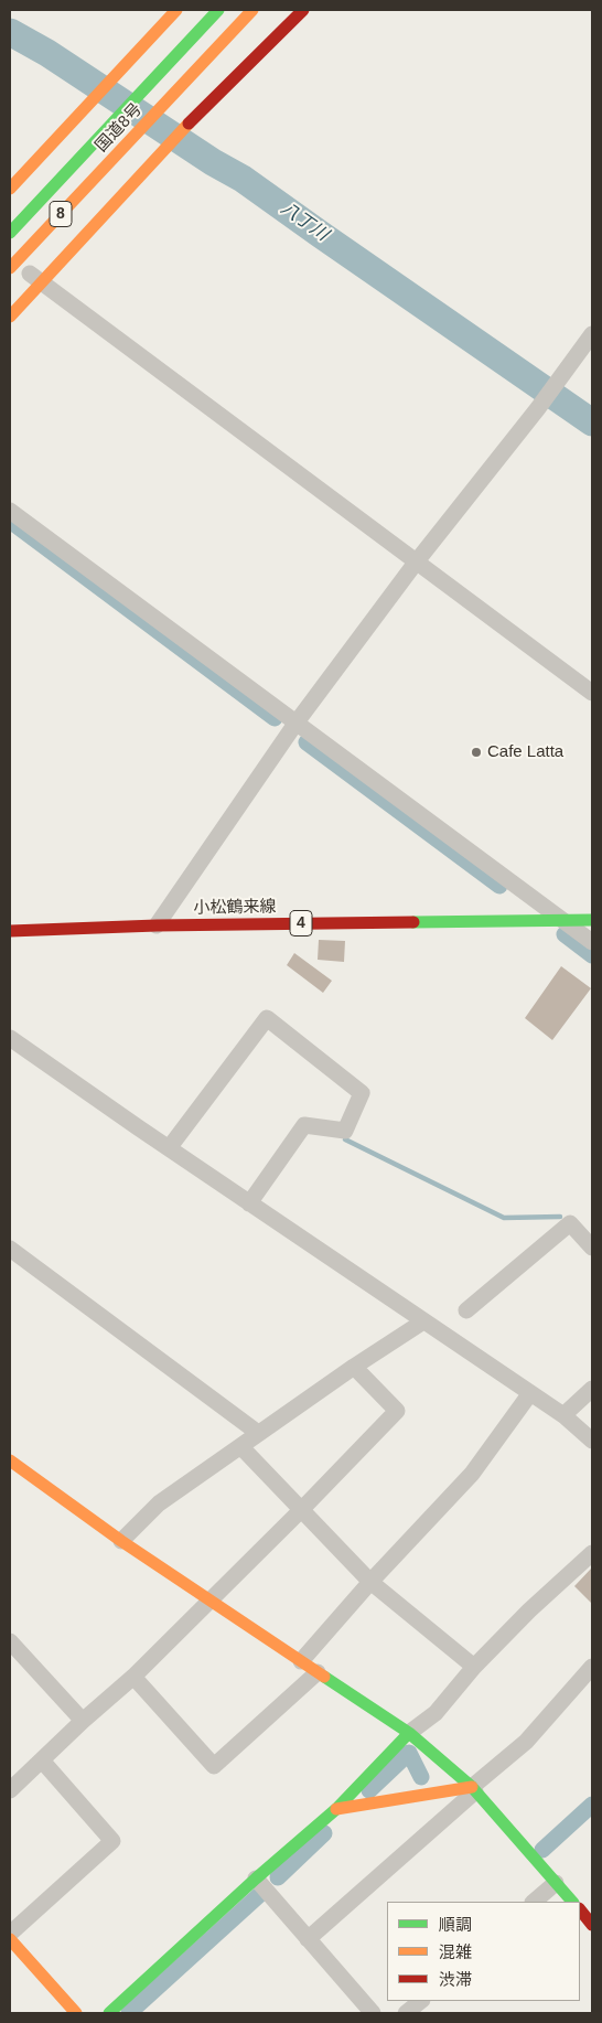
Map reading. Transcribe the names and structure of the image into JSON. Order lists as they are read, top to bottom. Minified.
{"streets":{"main road":["国道8号","8","小松鶴来線","4"]},"water":["八丁川"],"places":["Cafe Latta"],"legend":["順調","混雑","渋滞"]}
